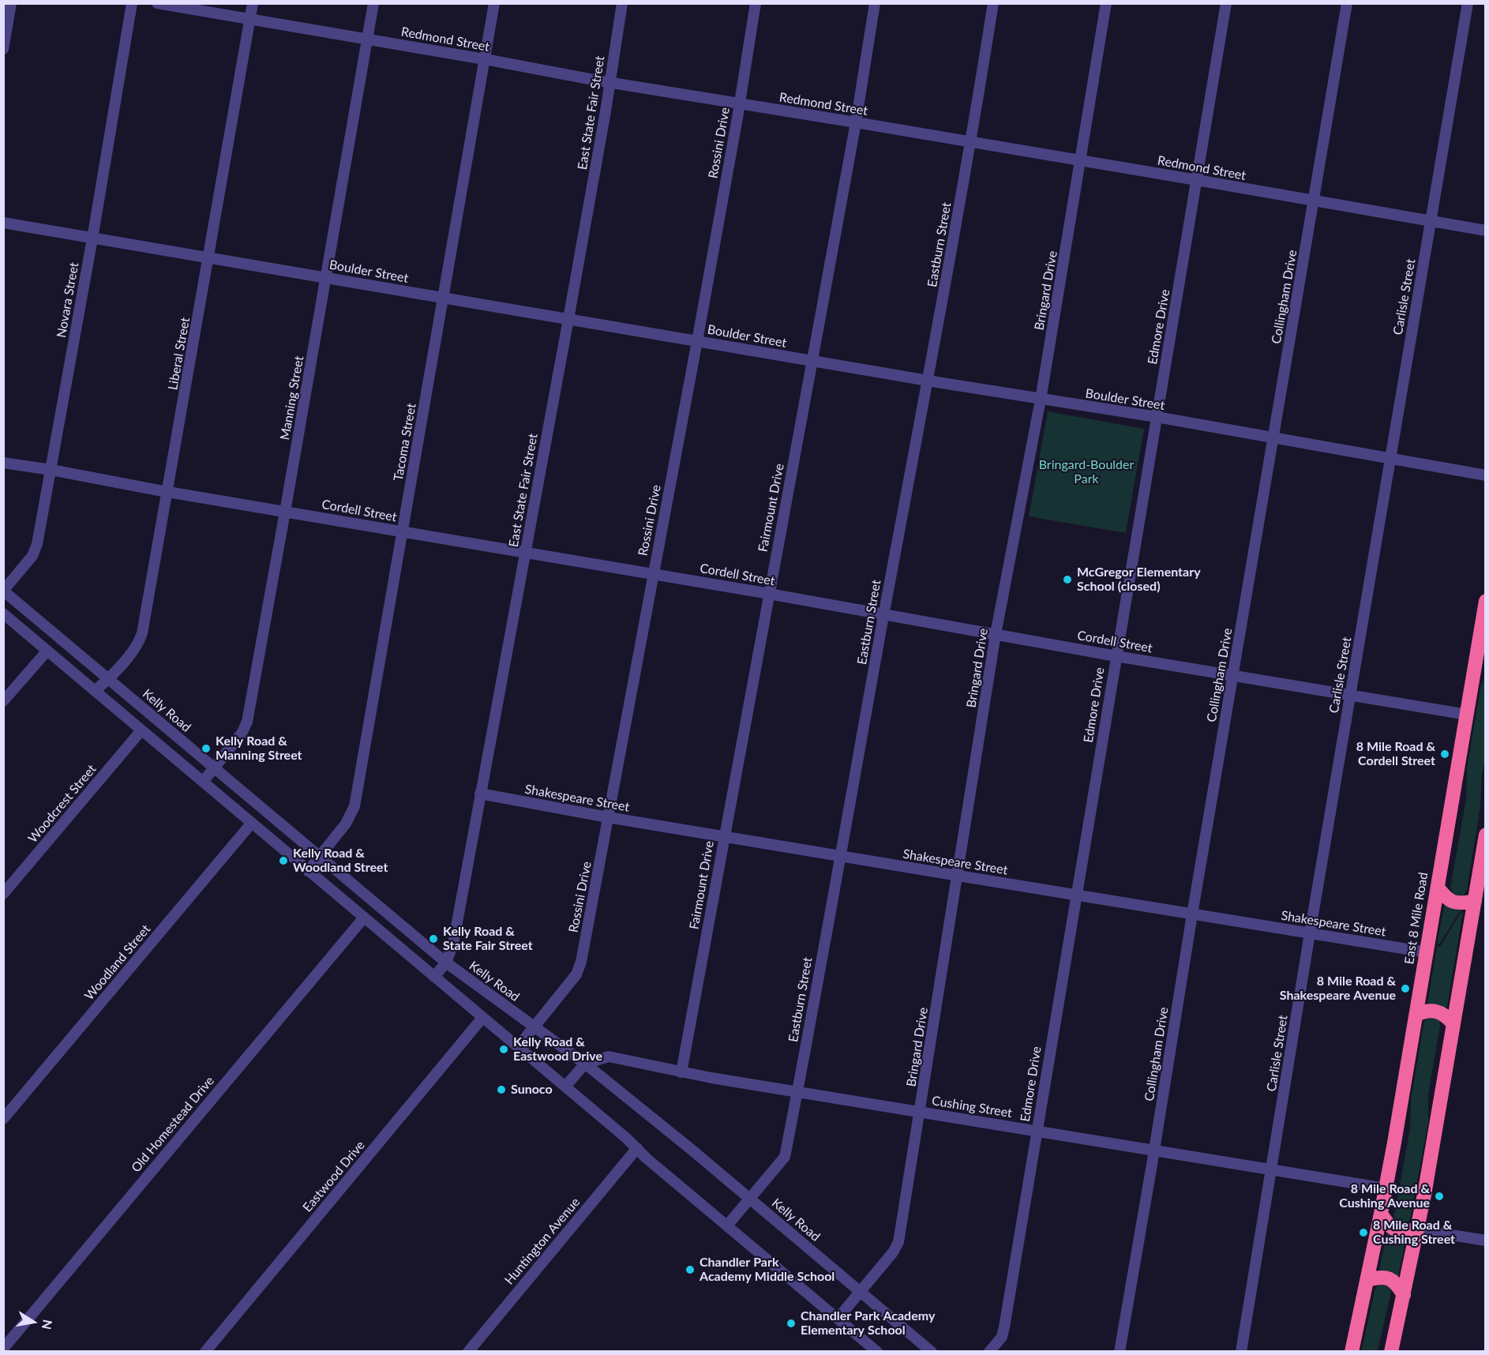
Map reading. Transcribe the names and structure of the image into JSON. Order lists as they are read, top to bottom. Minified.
{"streets":{"highway":["East 8 Mile Road"],"street":["Redmond Street","East State Fair Street","Rossini Drive","Eastburn Street","Boulder Street","Bringard Drive","Collingham Drive","Carlisle Street","Novara Street","Edmore Drive","Liberal Street","Manning Street","Tacoma Street","Fairmount Drive","Cordell Street","Kelly Road","Shakespeare Street","Woodcrest Street","Woodland Street","Cushing Street","Old Homestead Drive","Eastwood Drive","Huntington Avenue"]},"crossings":[["Redmond Street","East State Fair Street"],["Redmond Street","Rossini Drive"],["Redmond Street","Eastburn Street"],["Redmond Street","Bringard Drive"],["Redmond Street","Collingham Drive"],["Redmond Street","Carlisle Street"],["Redmond Street","Edmore Drive"],["Redmond Street","Liberal Street"],["Redmond Street","Manning Street"],["Redmond Street","Tacoma Street"],["Redmond Street","Fairmount Drive"],["East State Fair Street","Boulder Street"],["East State Fair Street","Cordell Street"],["East State Fair Street","Kelly Road"],["East State Fair Street","Shakespeare Street"],["Rossini Drive","Boulder Street"],["Rossini Drive","Cordell Street"],["Rossini Drive","Kelly Road"],["Rossini Drive","Shakespeare Street"],["Eastburn Street","Boulder Street"],["Eastburn Street","Cordell Street"],["Eastburn Street","Kelly Road"],["Eastburn Street","Shakespeare Street"],["Eastburn Street","Cushing Street"],["Boulder Street","Bringard Drive"],["Boulder Street","Collingham Drive"],["Boulder Street","Carlisle Street"],["Boulder Street","Novara Street"],["Boulder Street","Edmore Drive"],["Boulder Street","Liberal Street"],["Boulder Street","Manning Street"],["Boulder Street","Tacoma Street"],["Boulder Street","Fairmount Drive"],["Bringard Drive","Cordell Street"],["Bringard Drive","Kelly Road"],["Bringard Drive","Shakespeare Street"],["Bringard Drive","Cushing Street"],["Collingham Drive","Cordell Street"],["Collingham Drive","Shakespeare Street"],["Collingham Drive","Cushing Street"],["Carlisle Street","Cordell Street"],["Carlisle Street","Shakespeare Street"],["Carlisle Street","Cushing Street"],["Novara Street","Cordell Street"],["Novara Street","Kelly Road"],["Edmore Drive","Cordell Street"],["Edmore Drive","Shakespeare Street"],["Edmore Drive","Cushing Street"],["Liberal Street","Cordell Street"],["Liberal Street","Kelly Road"],["Manning Street","Cordell Street"],["Manning Street","Kelly Road"],["Tacoma Street","Cordell Street"],["Tacoma Street","Kelly Road"],["Fairmount Drive","Cordell Street"],["Fairmount Drive","Shakespeare Street"],["Fairmount Drive","Cushing Street"],["Cordell Street","East 8 Mile Road"],["Kelly Road","Cushing Street"],["Shakespeare Street","East 8 Mile Road"],["East 8 Mile Road","Cushing Street"]],"parks":["Bringard-Boulder Park"],"places":["McGregor Elementary School (closed)","Kelly Road & Manning Street","8 Mile Road & Cordell Street","Kelly Road & Woodland Street","Kelly Road & State Fair Street","8 Mile Road & Shakespeare Avenue","Kelly Road & Eastwood Drive","Sunoco","8 Mile Road & Cushing Avenue","8 Mile Road & Cushing Street","Chandler Park Academy Middle School","Chandler Park Academy Elementary School"],"north":"right"}
